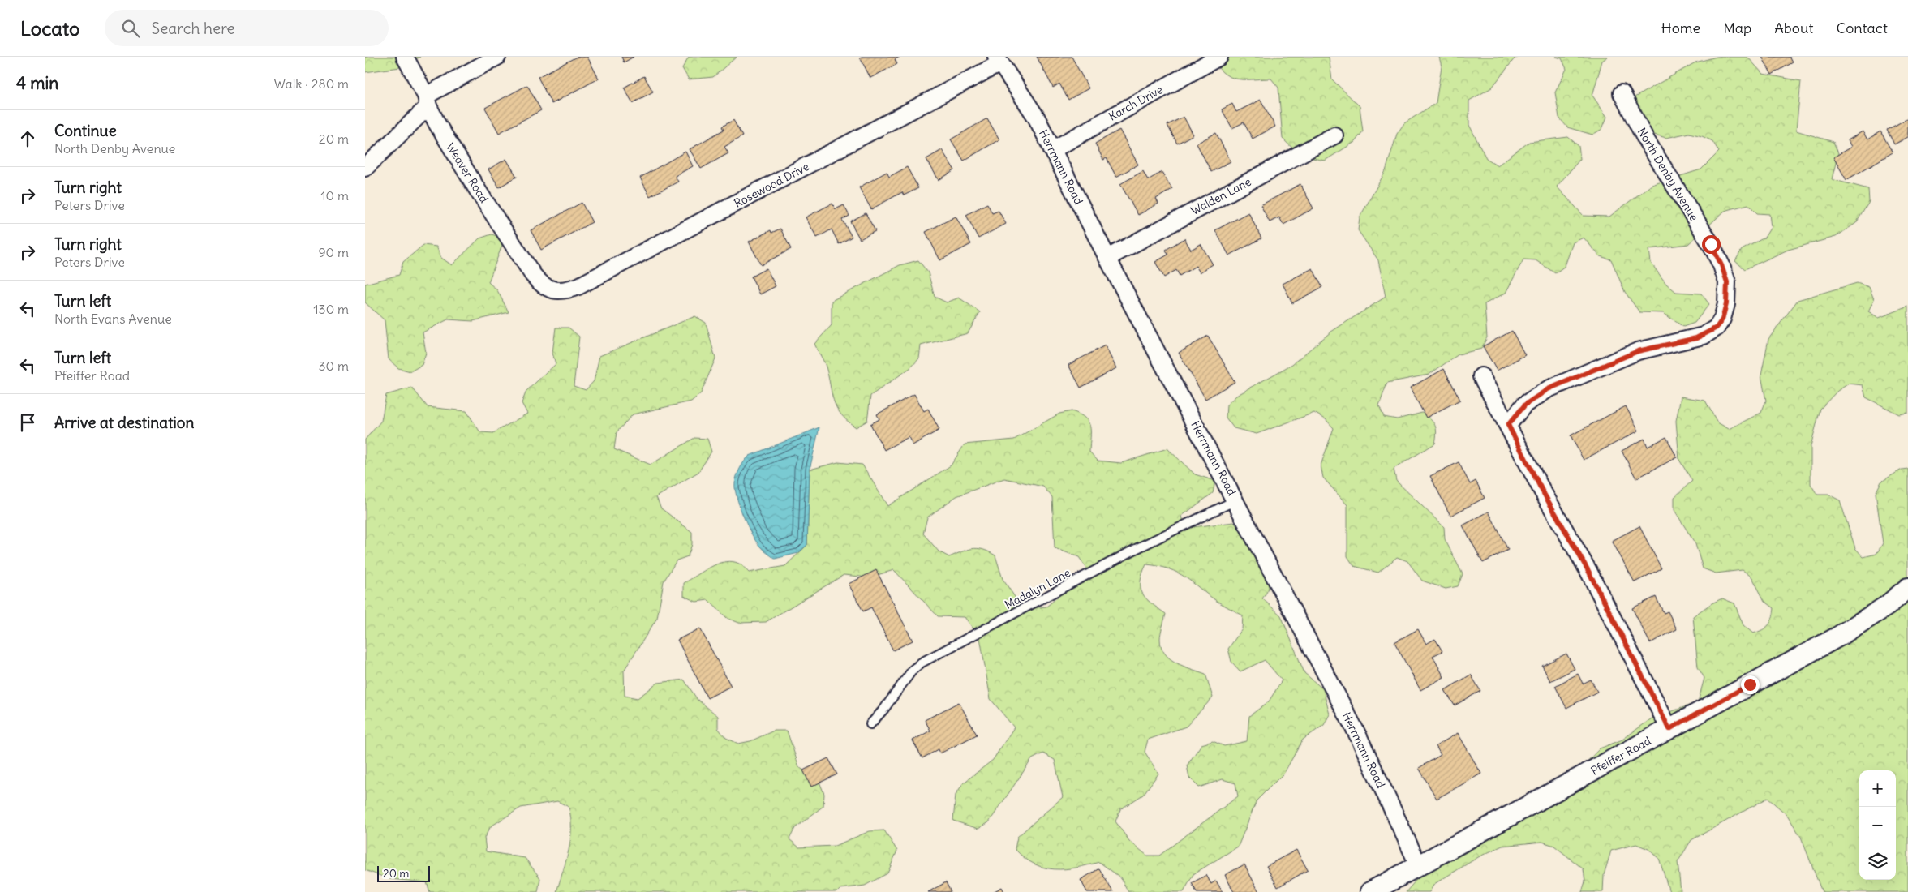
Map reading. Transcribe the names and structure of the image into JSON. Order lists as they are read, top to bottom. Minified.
{"streets":{"street":["Karch Drive","Herrmann Road","Weaver Road","North Denby Avenue","Rosewood Drive","Walden Lane","Pfeiffer Road"],"lane":["Madalyn Lane"]},"crossings":[["Karch Drive","Herrmann Road"],["Herrmann Road","Rosewood Drive"],["Herrmann Road","Walden Lane"],["Herrmann Road","Madalyn Lane"],["Herrmann Road","Pfeiffer Road"],["Weaver Road","Rosewood Drive"]],"scale_bar":"20 m","page":{"header":"Locato","search":"Search here","nav":["Home","Map","About","Contact"],"heading":["4 min","Walk · 280 m"],"list":[["Continue","North Denby Avenue","20 m"],["Turn right","Peters Drive","10 m"],["Turn right","Peters Drive","90 m"],["Turn left","North Evans Avenue","130 m"],["Turn left","Pfeiffer Road","30 m"],"Arrive at destination"],"map_buttons":["+","−"],"scale":"20 m"}}
